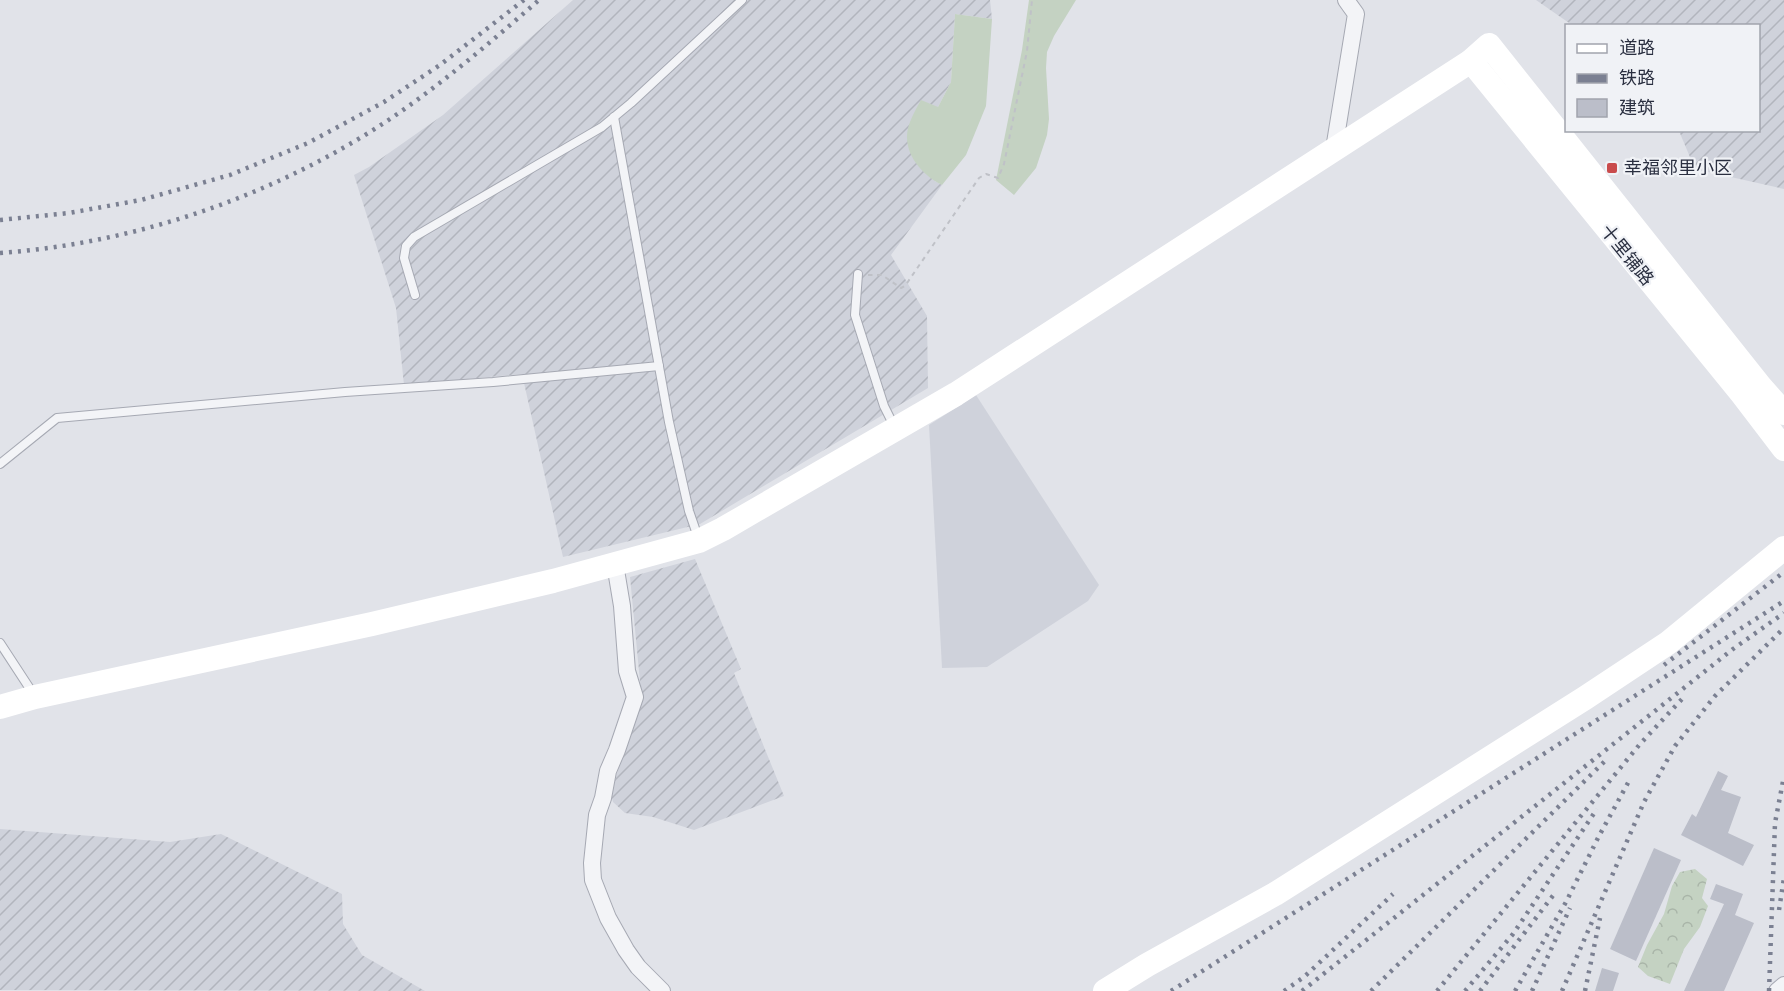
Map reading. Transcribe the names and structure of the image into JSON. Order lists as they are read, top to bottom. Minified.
{"streets":{"street":["十里铺路"]},"places":{"transit":["幸福邻里小区"]},"legend":["道路","铁路","建筑"]}
